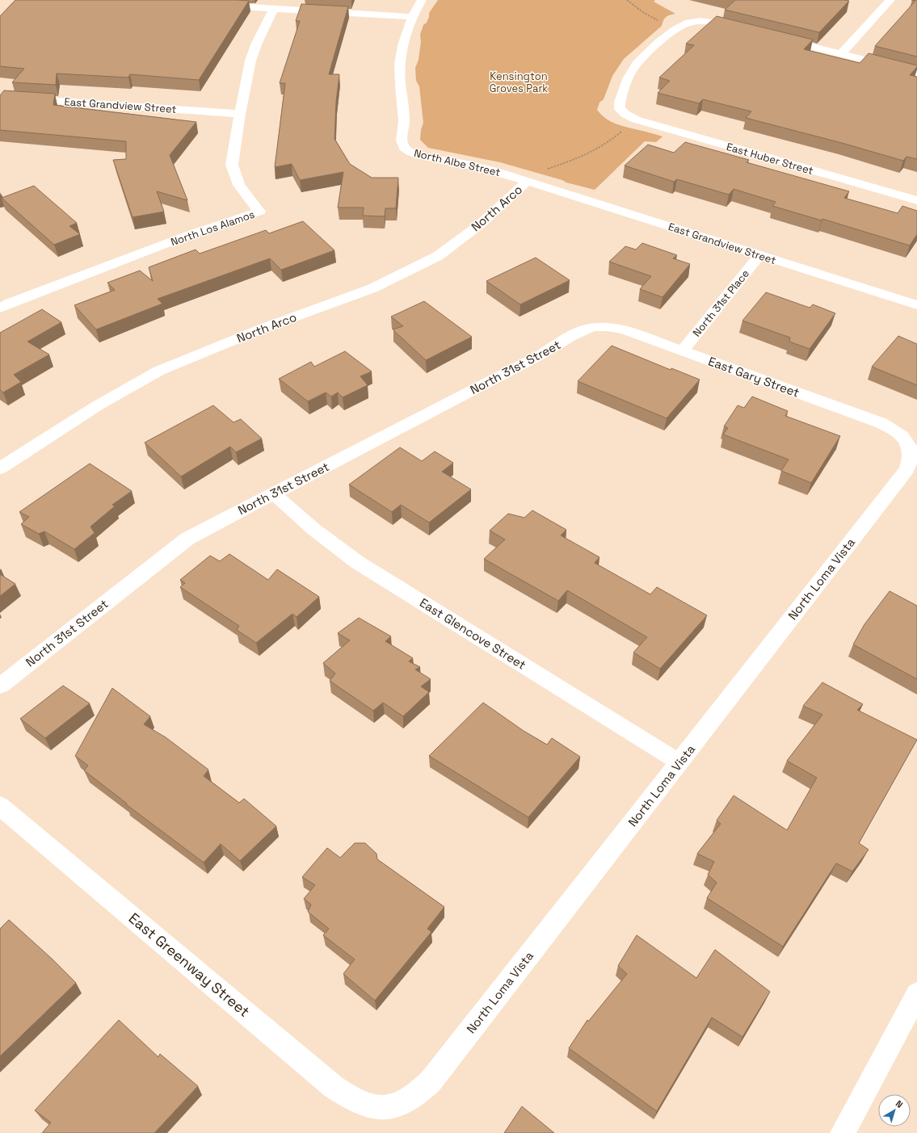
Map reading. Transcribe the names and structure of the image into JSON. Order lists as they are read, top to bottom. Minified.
{"streets":{"street":["East Grandview Street","East Huber Street","North Albe Street","North Arco","North Los Alamos","North 31st Place","North 31st Street","East Gary Street","North Loma Vista","East Glencove Street","East Greenway Street"]},"crossings":[["East Grandview Street","North Albe Street"],["East Grandview Street","North Arco"],["East Grandview Street","North Los Alamos"],["East Grandview Street","North 31st Place"],["North Albe Street","North Arco"],["North 31st Place","East Gary Street"],["North 31st Street","East Gary Street"],["North 31st Street","East Glencove Street"],["East Gary Street","North Loma Vista"],["North Loma Vista","East Glencove Street"],["North Loma Vista","East Greenway Street"]],"parks":["Kensington Groves Park"],"north":"top right"}
